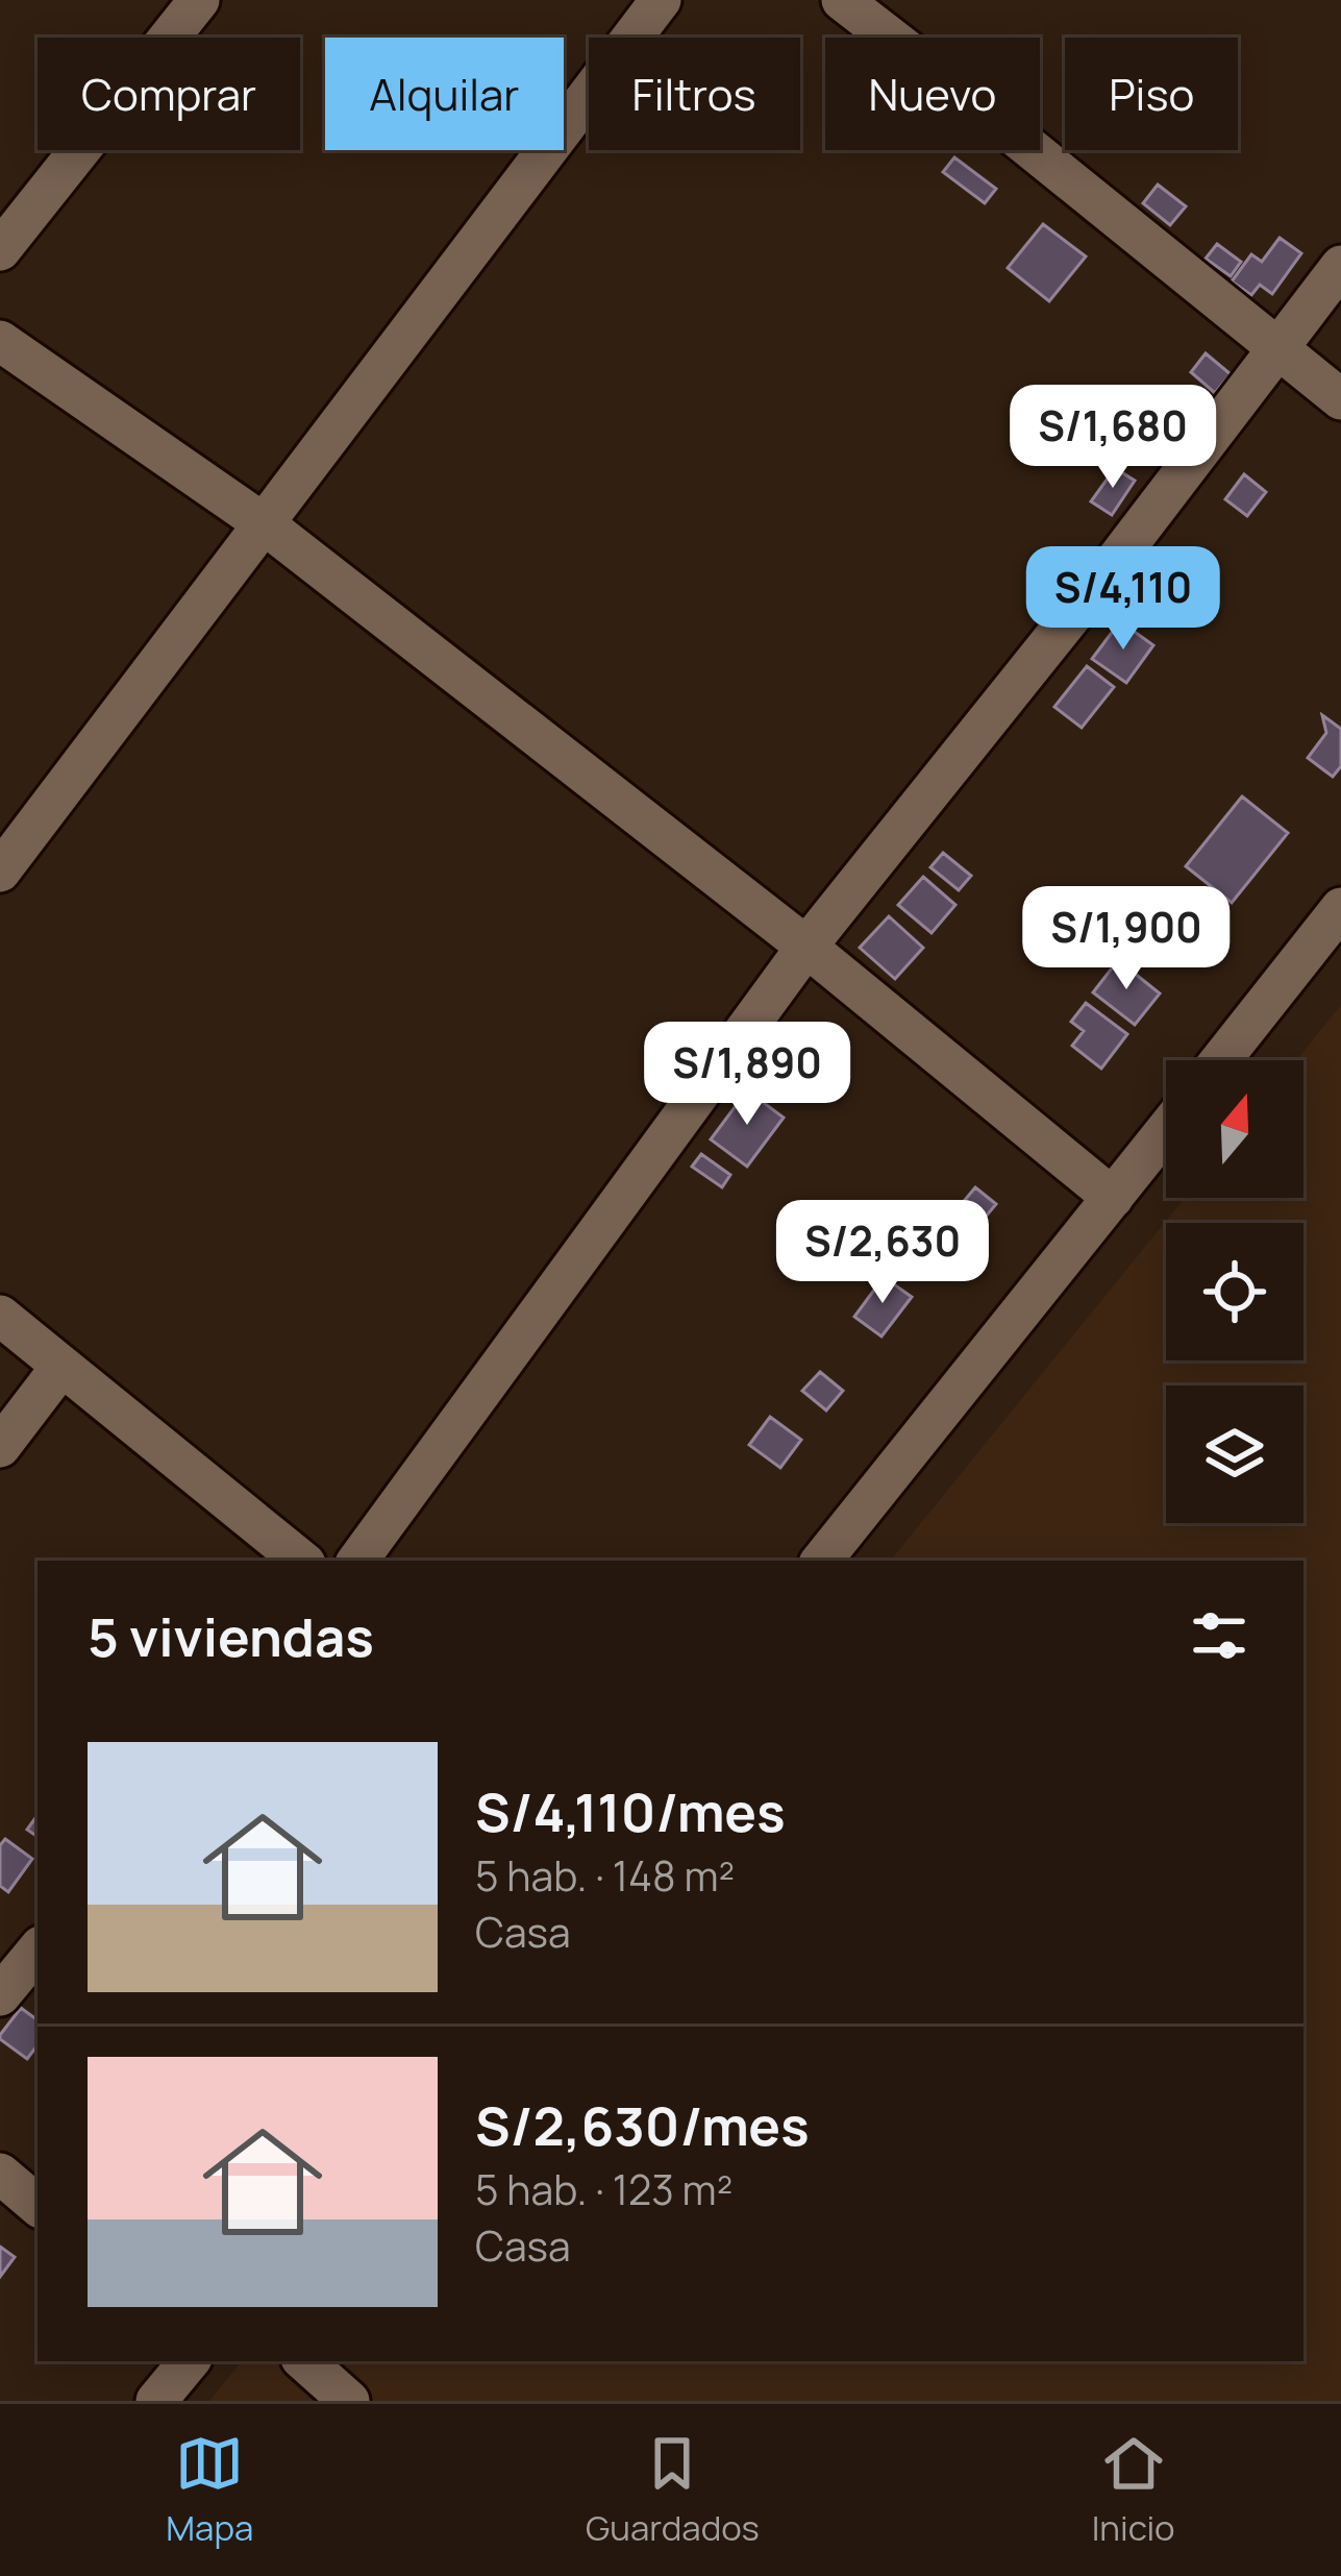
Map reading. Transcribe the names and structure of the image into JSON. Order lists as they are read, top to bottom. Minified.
{"north":"top","page":{"chip":["Comprar","Alquilar","Filtros","Nuevo","Piso"],"price":["S/1,680","S/4,110","S/1,900","S/1,890","S/2,630"],"heading":"5 viviendas","list":[{"name":"S/4,110/mes","note":"5 hab. · 148 m² · Casa"},{"name":"S/2,630/mes","note":"5 hab. · 123 m² · Casa"}],"tabs":["Mapa","Guardados","Inicio"]}}
